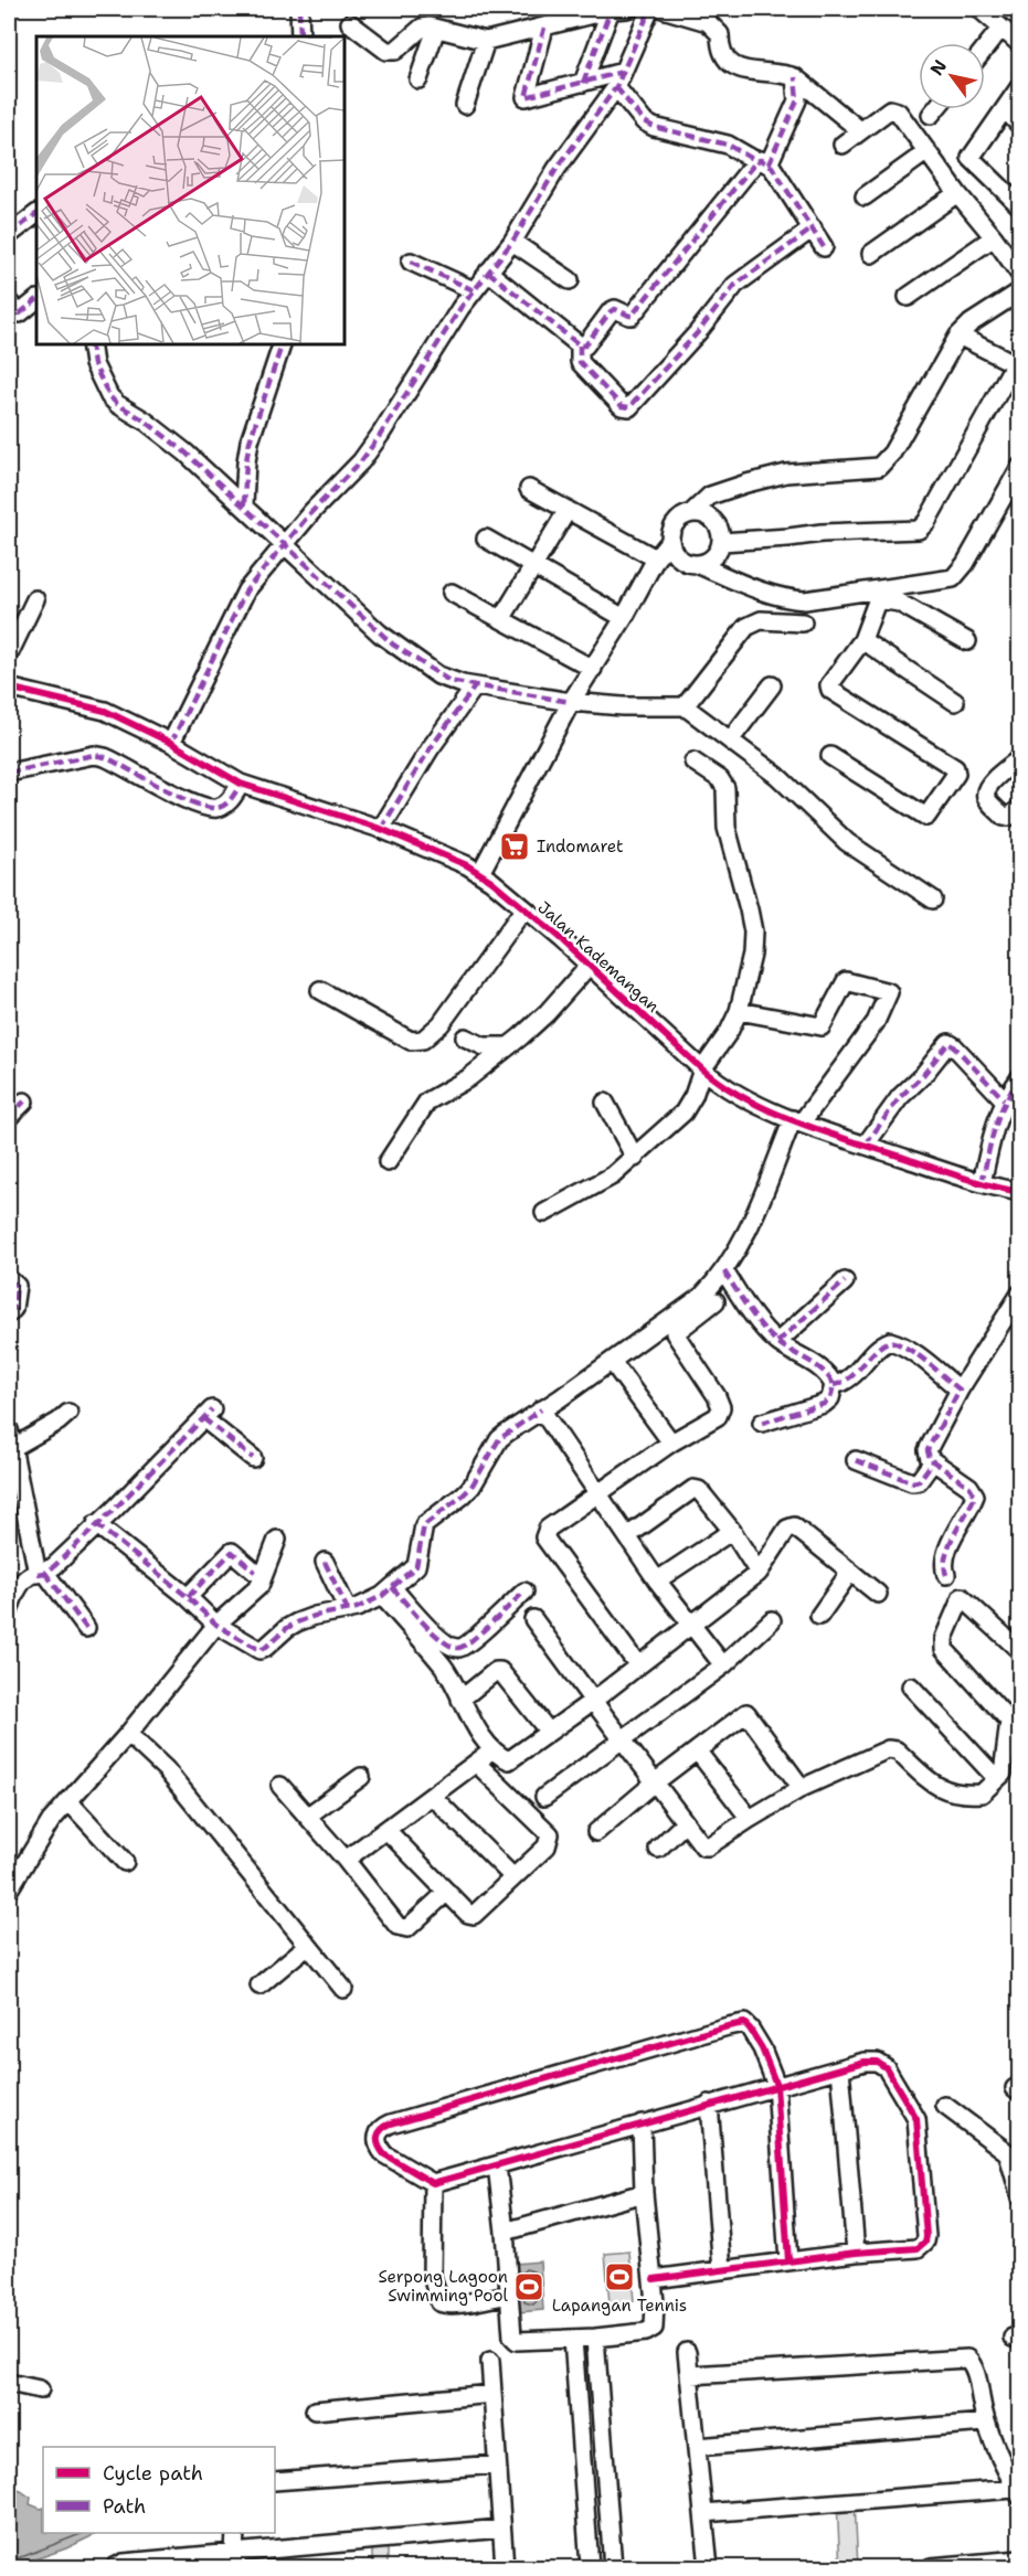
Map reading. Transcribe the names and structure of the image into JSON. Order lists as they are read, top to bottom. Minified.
{"streets":{"street":["Jalan Kademangan"]},"places":{"supermarket":["Indomaret"],"sports":["Lapangan Tennis","Serpong Lagoon Swimming Pool"]},"legend":["Cycle path","Path"],"north":"top left"}
